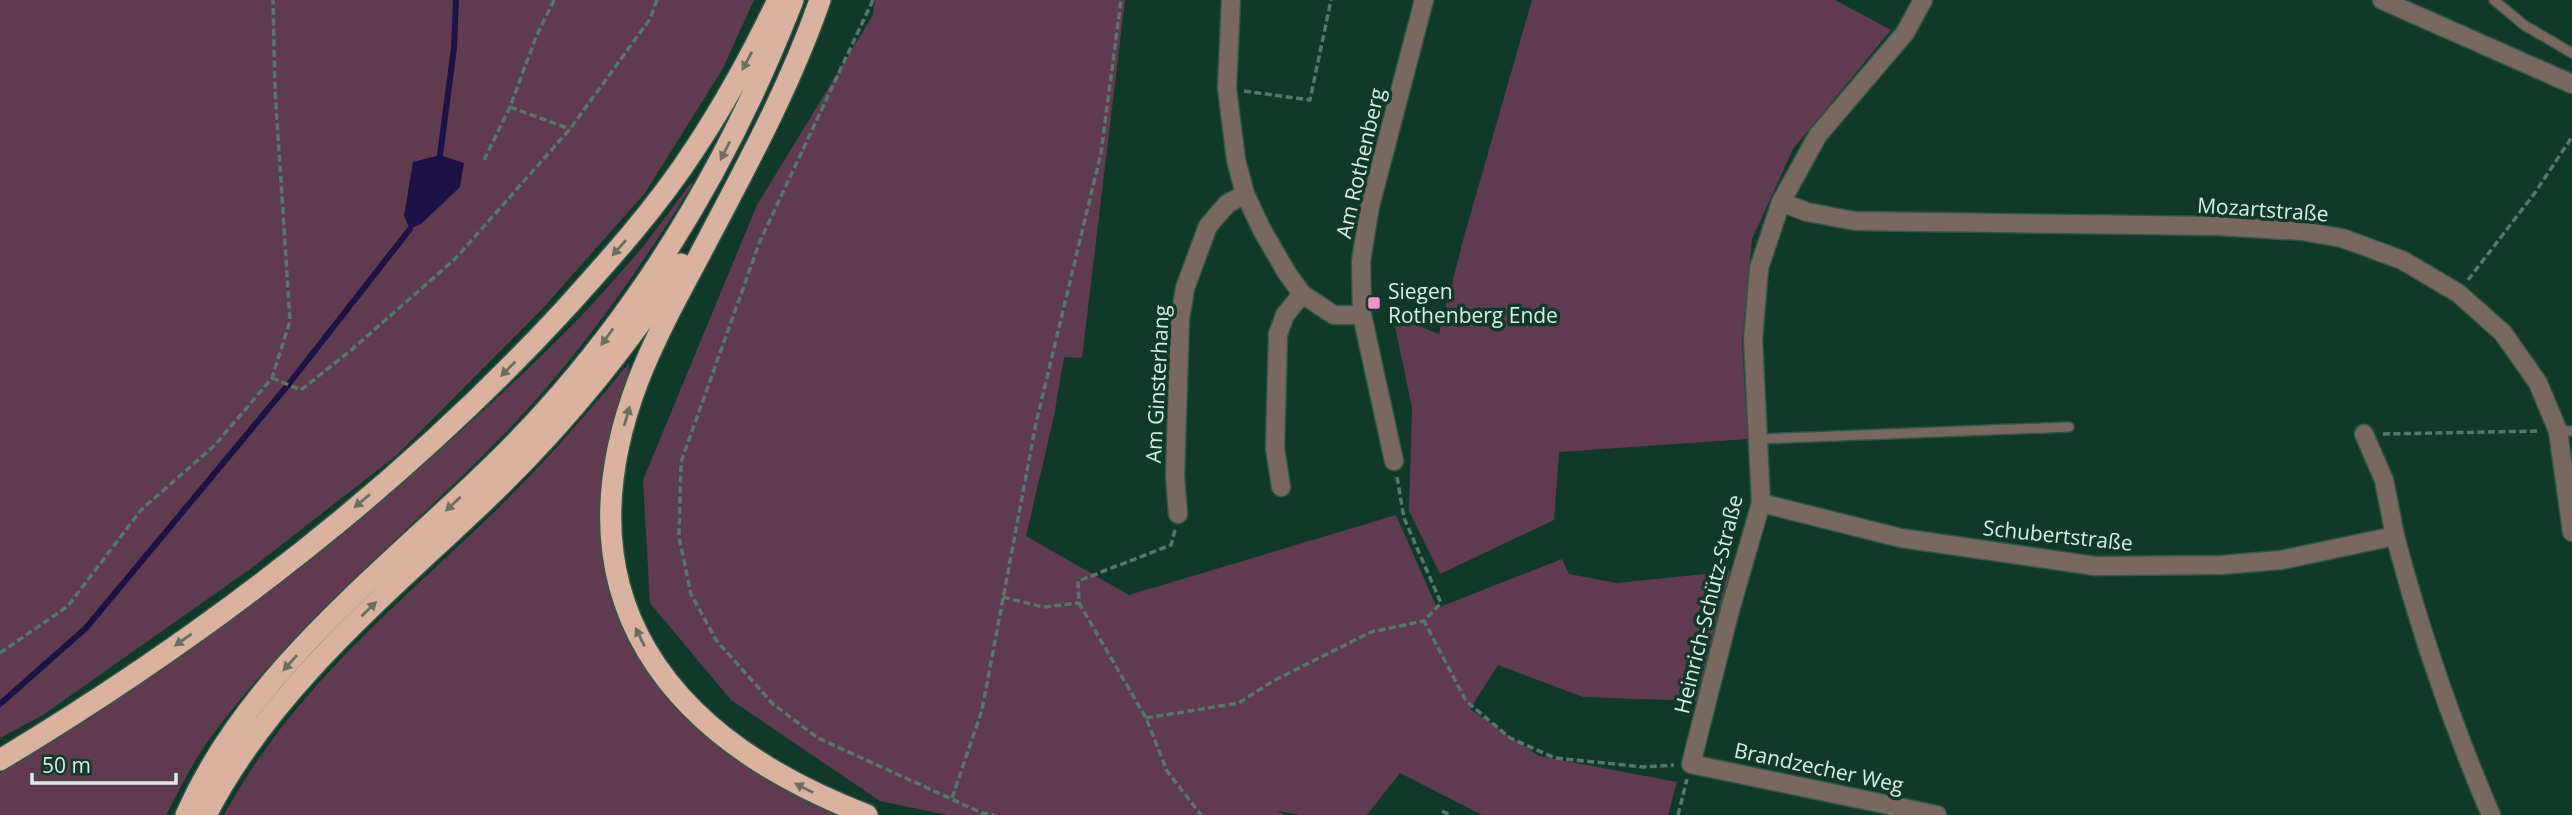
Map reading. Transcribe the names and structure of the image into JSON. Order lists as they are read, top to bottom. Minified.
{"streets":{"street":["Am Rothenberg","Mozartstraße","Am Ginsterhang","Schubertstraße","Heinrich-Schütz-Straße","Brandzecher Weg"]},"crossings":[["Mozartstraße","Heinrich-Schütz-Straße"],["Schubertstraße","Heinrich-Schütz-Straße"],["Heinrich-Schütz-Straße","Brandzecher Weg"]],"places":{"transit":["Siegen Rothenberg Ende"]},"scale_bar":"50 m"}
